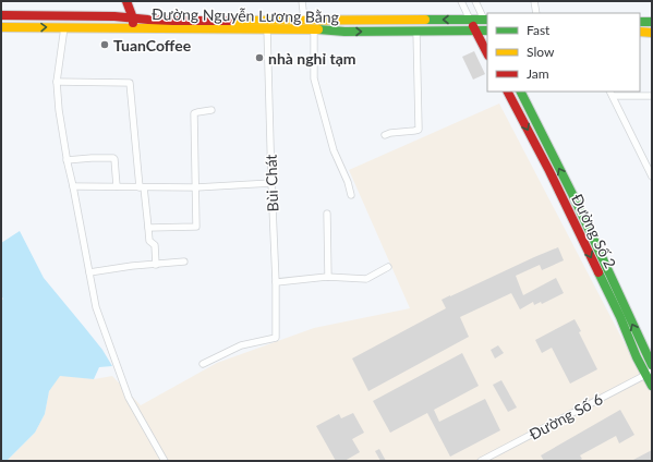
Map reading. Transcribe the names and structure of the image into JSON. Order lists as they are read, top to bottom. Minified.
{"streets":{"main road":["Đường Nguyễn Lương Bằng","Đường Số 2"],"street":["Bùi Chát","Đường Số 6"]},"crossings":[["Đường Nguyễn Lương Bằng","Bùi Chát"],["Đường Số 2","Đường Số 6"]],"places":["TuanCoffee","nhà nghỉ tạm"],"legend":["Fast","Slow","Jam"]}
